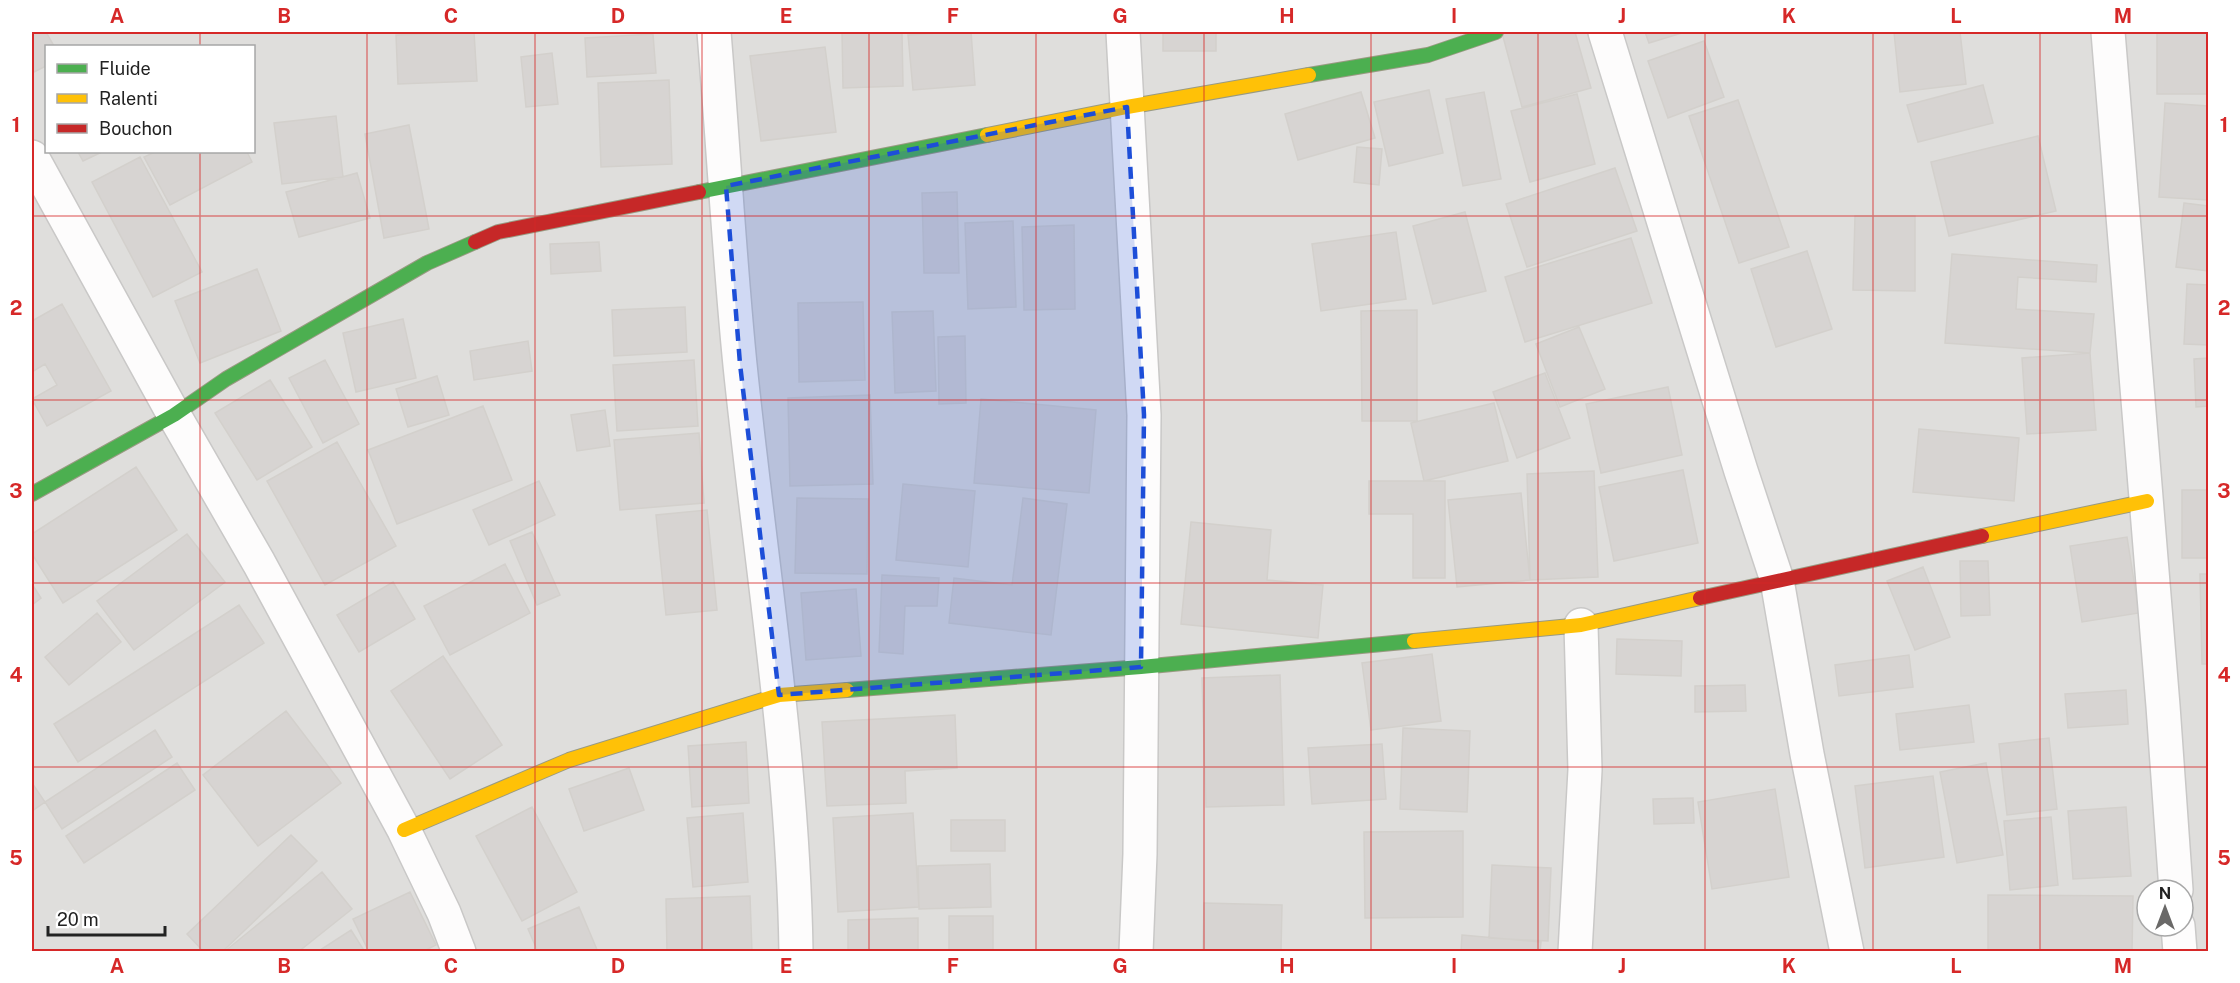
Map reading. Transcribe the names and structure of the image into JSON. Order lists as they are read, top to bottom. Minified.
{"legend":["Fluide","Ralenti","Bouchon"],"scale_bar":"20 m","north":"top","grid":{"columns":["A","B","C","D","E","F","G","H","I","J","K","L","M"],"rows":["1","2","3","4","5"]}}
